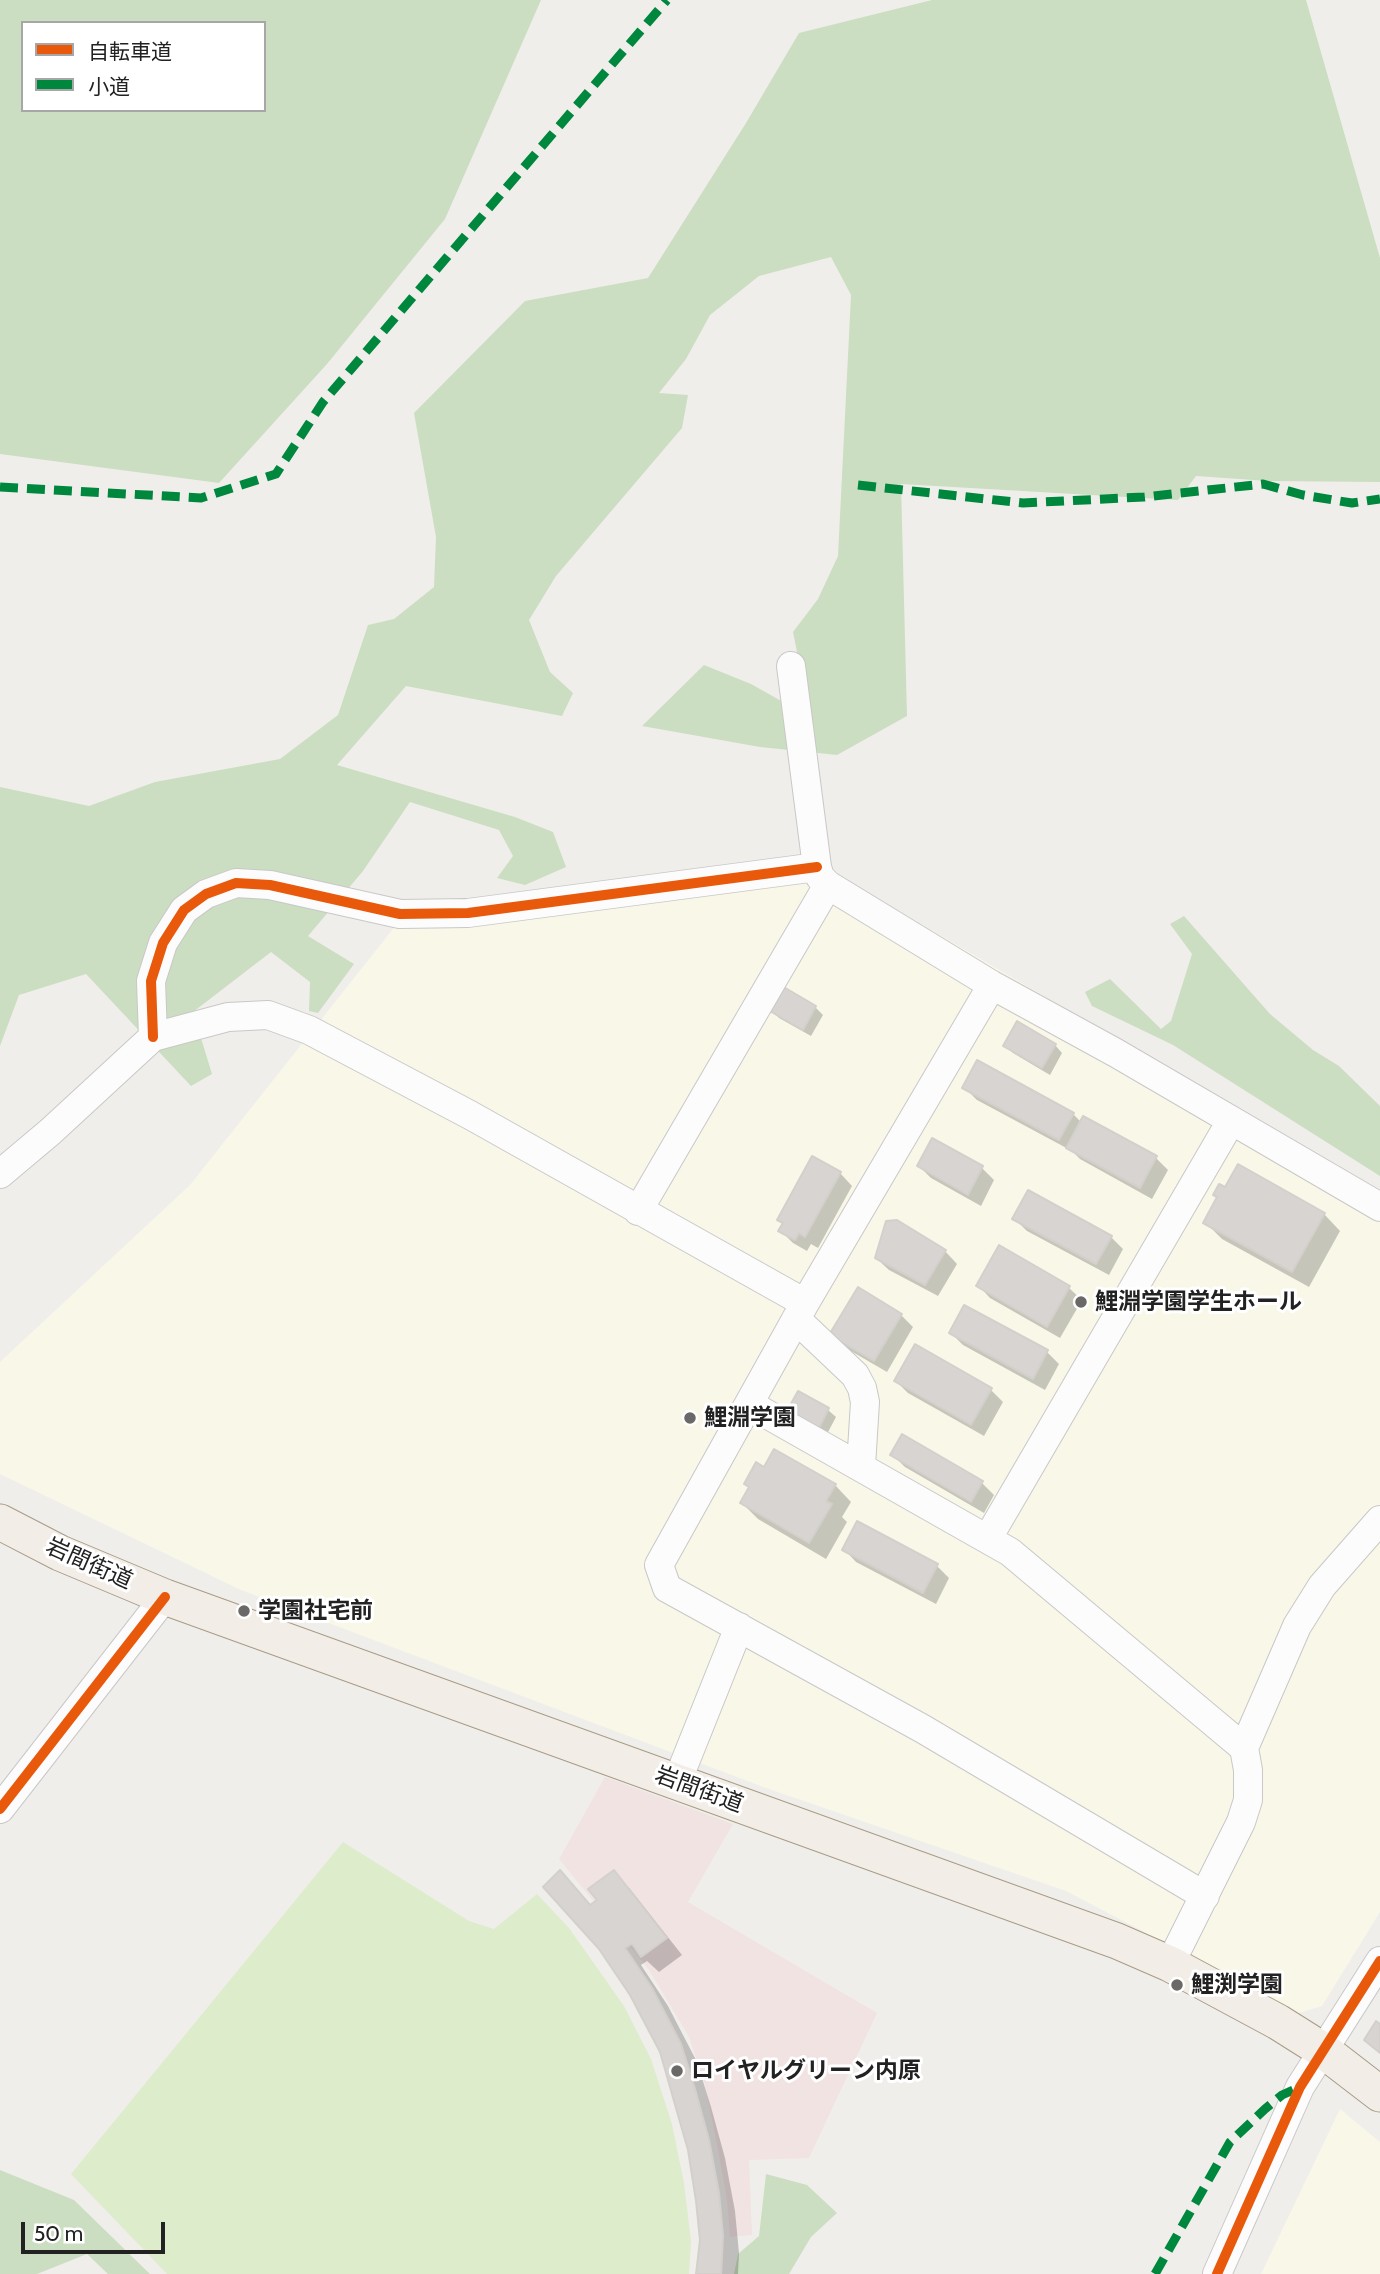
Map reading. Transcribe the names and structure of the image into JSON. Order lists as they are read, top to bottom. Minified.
{"streets":{"main road":["岩間街道"]},"places":["鯉淵学園学生ホール","鯉淵学園","学園社宅前","鯉渕学園","ロイヤルグリーン内原"],"legend":["自転車道","小道"],"scale_bar":"50 m"}
